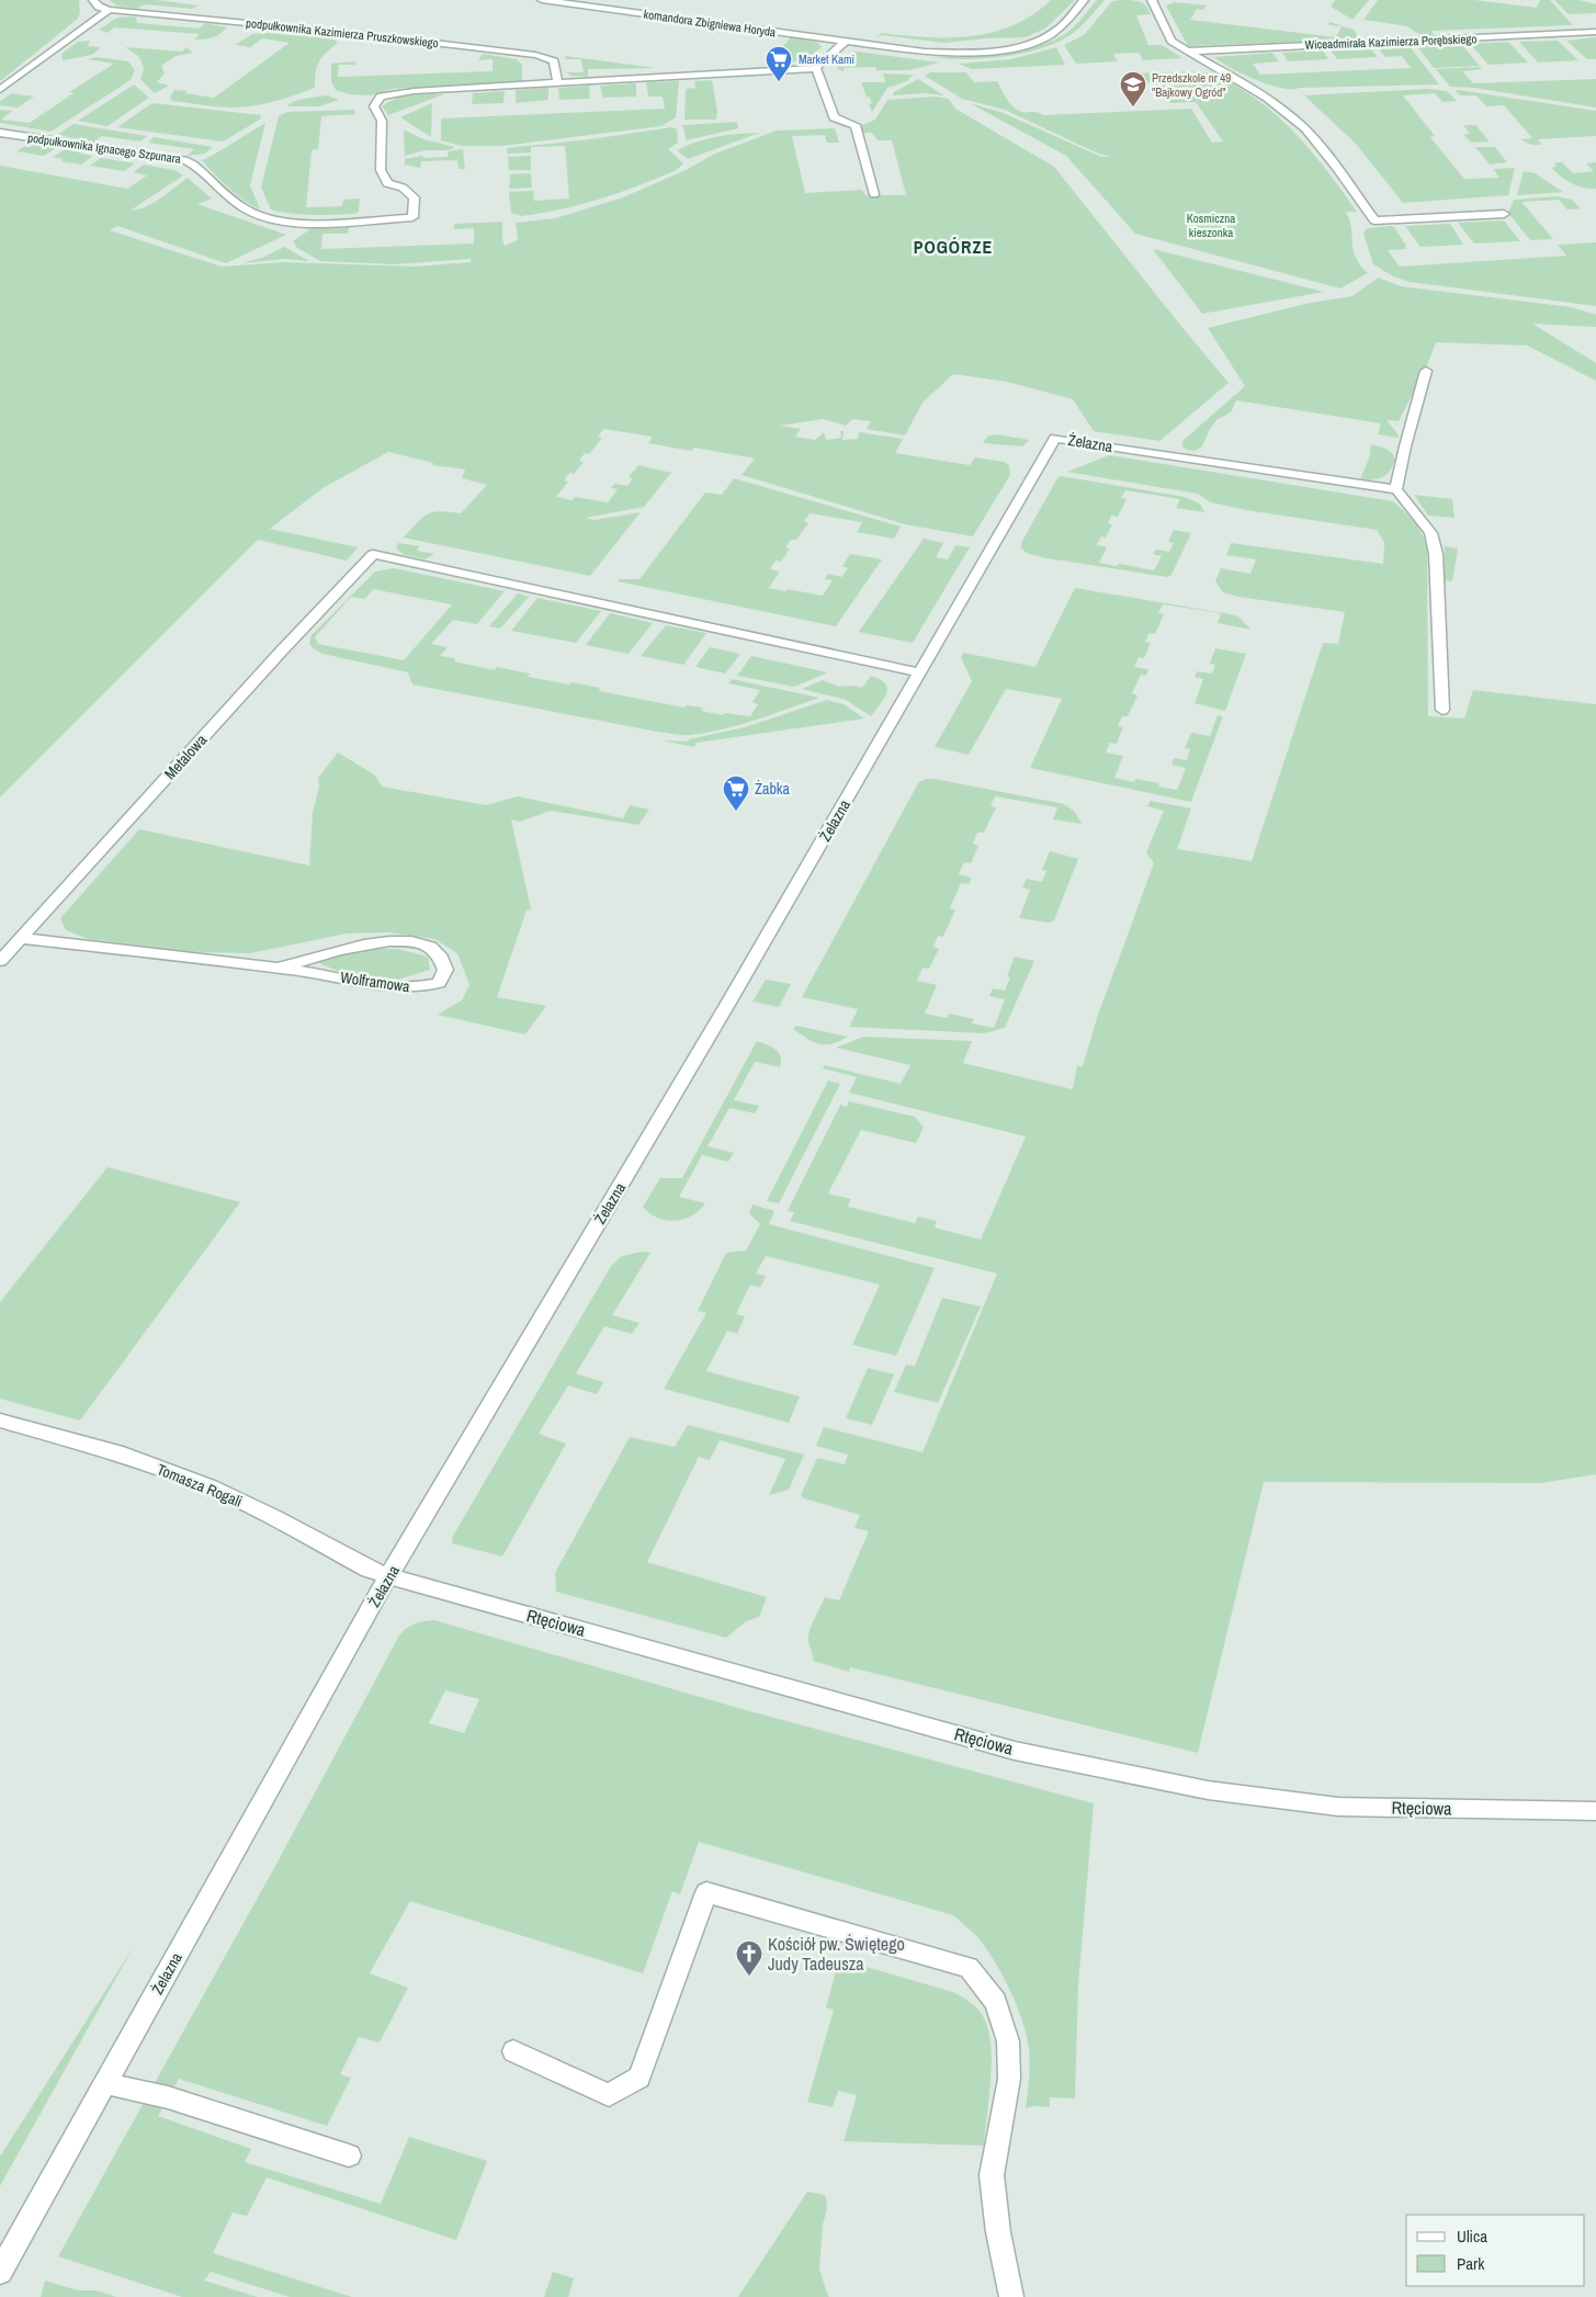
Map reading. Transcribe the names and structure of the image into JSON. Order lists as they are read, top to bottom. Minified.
{"streets":{"street":["komandora Zbigniewa Horyda","podpułkownika Kazimierza Pruszkowskiego","Wiceadmirała Kazimierza Porębskiego","podpułkownika Ignacego Szpunara","Żelazna","Metalowa","Wolframowa","Tomasza Rogali","Rtęciowa"]},"crossings":[["podpułkownika Kazimierza Pruszkowskiego","podpułkownika Ignacego Szpunara"],["Żelazna","Metalowa"],["Żelazna","Tomasza Rogali"],["Żelazna","Rtęciowa"],["Metalowa","Wolframowa"],["Tomasza Rogali","Rtęciowa"]],"districts":["POGÓRZE"],"parks":["Kosmiczna kieszonka"],"places":{"supermarket":["Market Kami","Żabka"],"school or university":["Przedszkole nr 49 \"Bajkowy Ogród\""],"church":["Kościół pw. Świętego Judy Tadeusza"]},"legend":["Ulica","Park"]}
